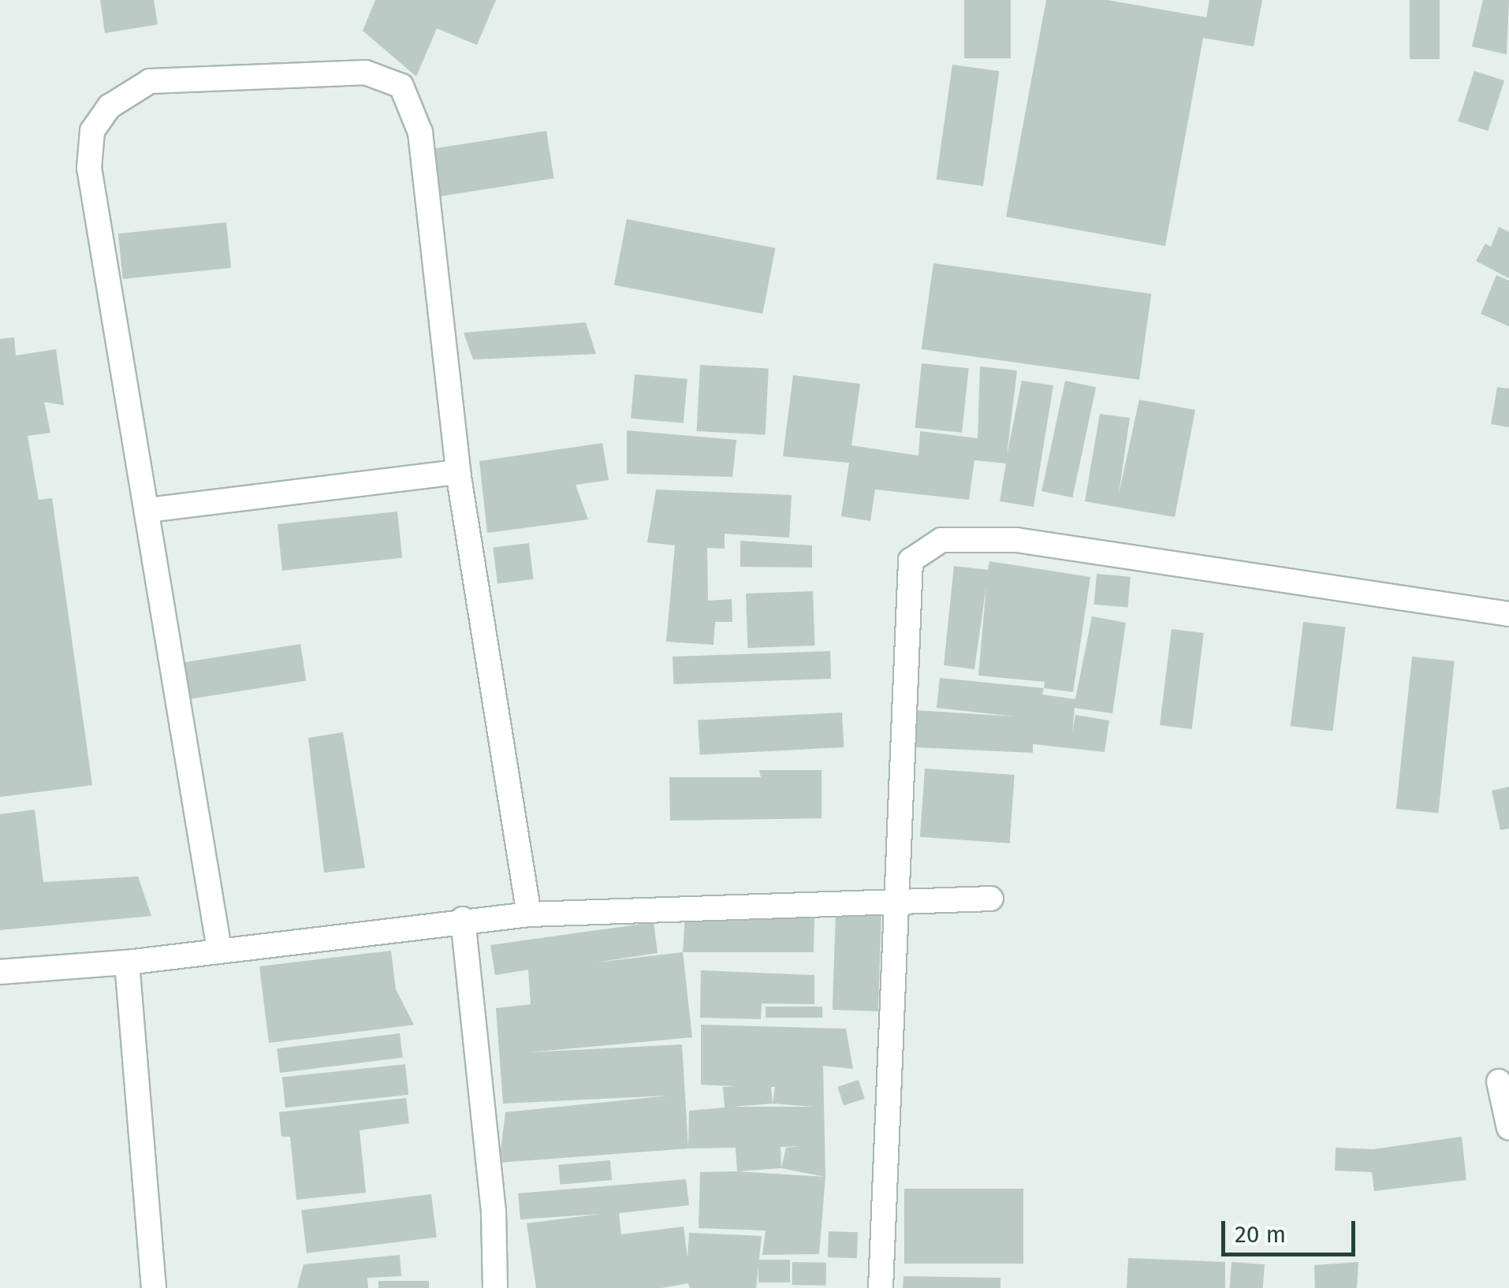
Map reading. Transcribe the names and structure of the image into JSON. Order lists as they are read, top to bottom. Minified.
{"scale_bar":"20 m"}
